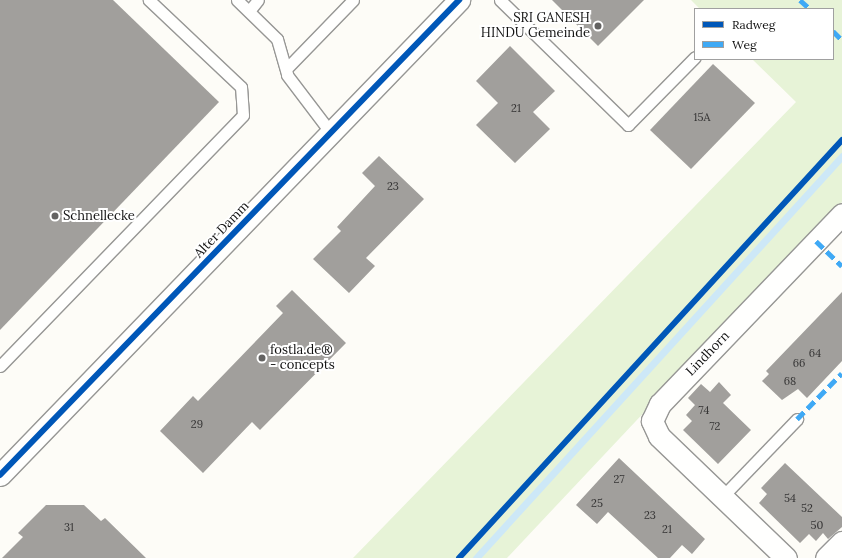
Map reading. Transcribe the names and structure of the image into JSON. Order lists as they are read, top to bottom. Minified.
{"streets":{"street":["Alter Damm","Lindhorn"]},"places":["SRI GANESH HINDU Gemeinde","Schnellecke","fostla.de® - concepts"],"house_numbers":["21","15A","23","64","66","68","74","29","72","27","54","25","52","23","50","31","21"],"legend":["Radweg","Weg"]}
